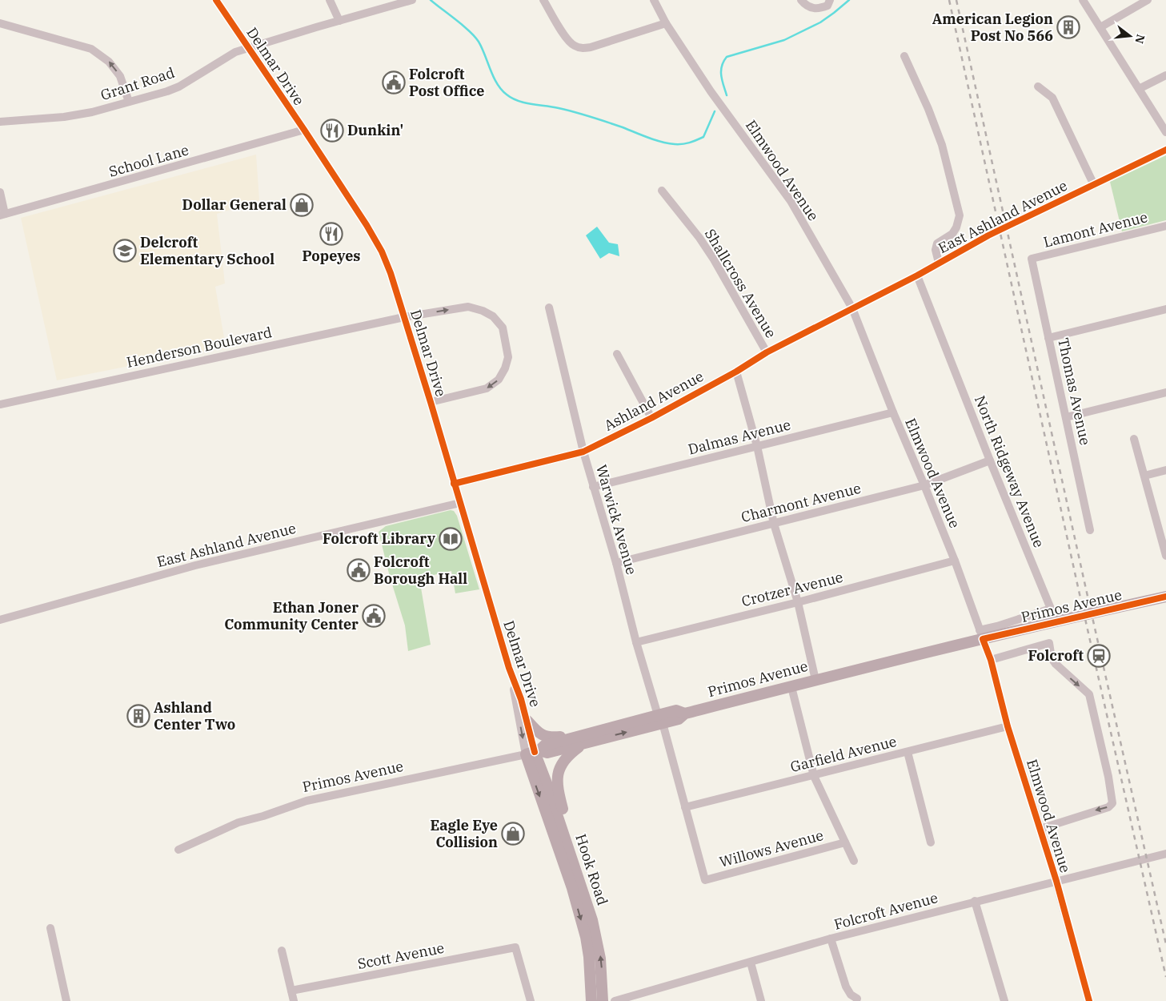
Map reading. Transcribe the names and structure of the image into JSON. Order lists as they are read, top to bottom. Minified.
{"streets":{"main road":["Primos Avenue","Hook Road"],"street":["Delmar Drive","Grant Road","School Lane","Elmwood Avenue","East Ashland Avenue","Lamont Avenue","Shallcross Avenue","Henderson Boulevard","Thomas Avenue","Ashland Avenue","Dalmas Avenue","North Ridgeway Avenue","Charmont Avenue","Warwick Avenue","Crotzer Avenue","Garfield Avenue","Willows Avenue","Folcroft Avenue","Scott Avenue"]},"crossings":[["Delmar Drive","Grant Road"],["Delmar Drive","School Lane"],["Delmar Drive","East Ashland Avenue"],["Delmar Drive","Henderson Boulevard"],["Delmar Drive","Ashland Avenue"],["Delmar Drive","Primos Avenue"],["Delmar Drive","Hook Road"],["Elmwood Avenue","East Ashland Avenue"],["Elmwood Avenue","Ashland Avenue"],["Elmwood Avenue","Dalmas Avenue"],["Elmwood Avenue","North Ridgeway Avenue"],["Elmwood Avenue","Charmont Avenue"],["Elmwood Avenue","Crotzer Avenue"],["Elmwood Avenue","Primos Avenue"],["Elmwood Avenue","Garfield Avenue"],["Elmwood Avenue","Folcroft Avenue"],["East Ashland Avenue","Ashland Avenue"],["East Ashland Avenue","North Ridgeway Avenue"],["Lamont Avenue","Thomas Avenue"],["Shallcross Avenue","Ashland Avenue"],["Ashland Avenue","Warwick Avenue"],["Dalmas Avenue","Warwick Avenue"],["North Ridgeway Avenue","Charmont Avenue"],["North Ridgeway Avenue","Primos Avenue"],["Charmont Avenue","Warwick Avenue"],["Warwick Avenue","Crotzer Avenue"],["Warwick Avenue","Primos Avenue"],["Warwick Avenue","Garfield Avenue"],["Warwick Avenue","Willows Avenue"],["Primos Avenue","Hook Road"]],"places":{"building":["American Legion Post No 566","Ashland Center Two"],"public building":["Folcroft Post Office","Folcroft Borough Hall","Ethan Joner Community Center"],"restaurant":["Dunkin'","Popeyes"],"shop":["Dollar General","Eagle Eye Collision"],"school or university":["Delcroft Elementary School"],"library":["Folcroft Library"],"station":["Folcroft"]},"north":"right"}
